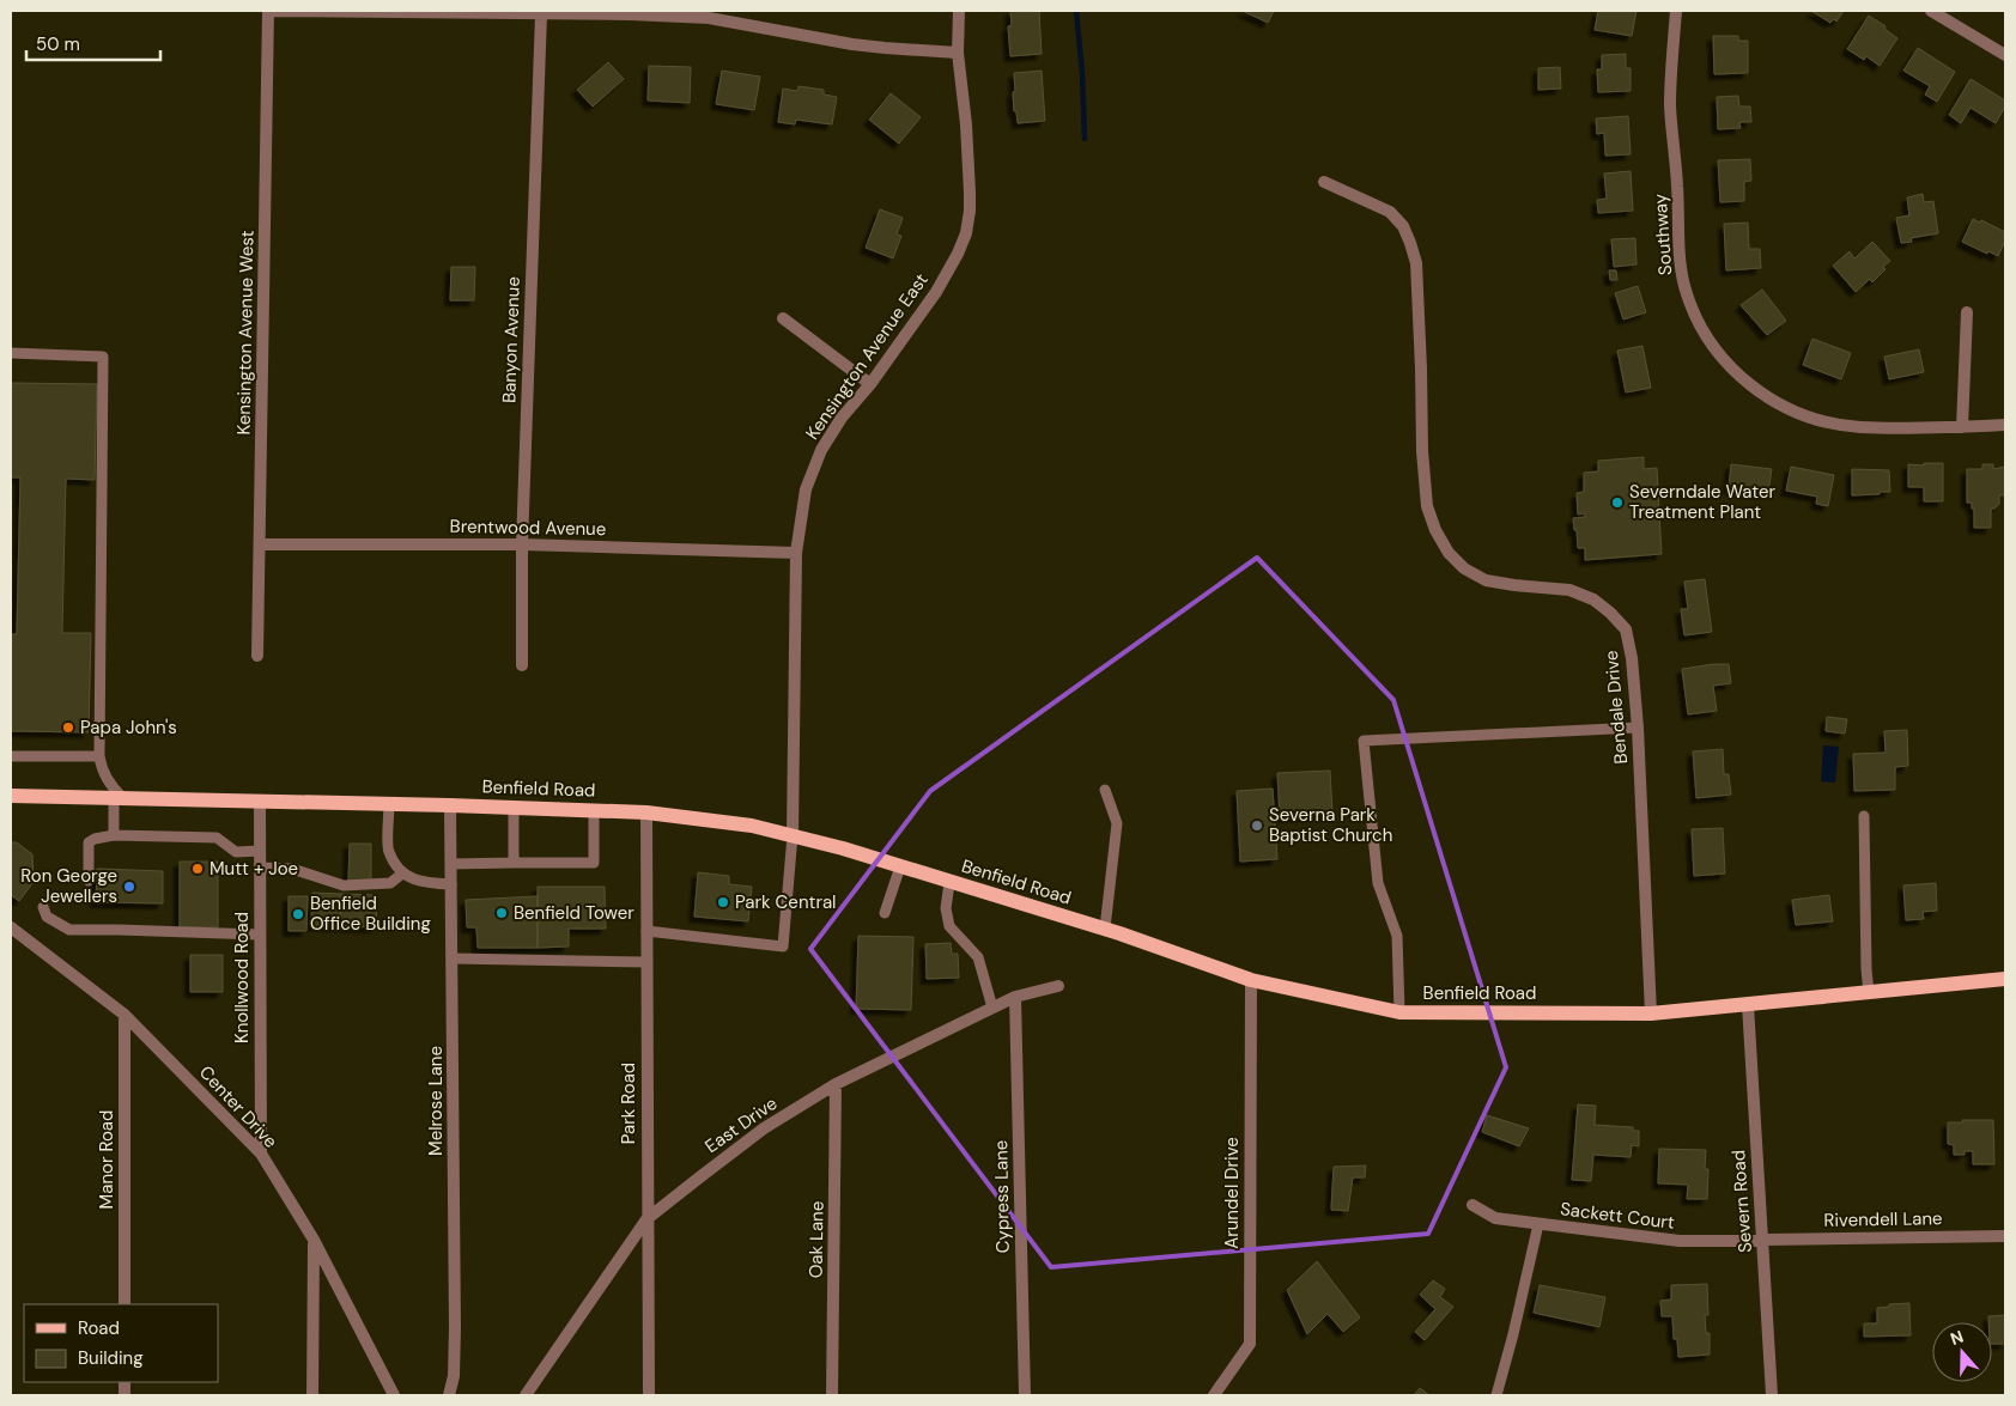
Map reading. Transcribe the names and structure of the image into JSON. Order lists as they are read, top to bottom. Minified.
{"streets":{"main road":["Benfield Road"],"street":["Southway","Kensington Avenue West","Banyon Avenue","Kensington Avenue East","Brentwood Avenue","Bendale Drive","Knollwood Road","Melrose Lane","Park Road","Center Drive","East Drive","Manor Road","Arundel Drive","Cypress Lane","Severn Road","Sackett Court","Rivendell Lane","Oak Lane"]},"crossings":[["Kensington Avenue West","Brentwood Avenue"],["Banyon Avenue","Brentwood Avenue"],["Kensington Avenue East","Brentwood Avenue"],["Kensington Avenue East","Benfield Road"],["Bendale Drive","Benfield Road"],["Benfield Road","Knollwood Road"],["Benfield Road","Melrose Lane"],["Benfield Road","Park Road"],["Benfield Road","Arundel Drive"],["Benfield Road","Severn Road"],["Knollwood Road","Center Drive"],["Park Road","East Drive"],["Center Drive","Manor Road"],["East Drive","Cypress Lane"],["East Drive","Oak Lane"],["Severn Road","Sackett Court"],["Severn Road","Rivendell Lane"],["Sackett Court","Rivendell Lane"]],"places":["Severndale Water Treatment Plant","Papa John's","Severna Park Baptist Church","Mutt + Joe","Ron George Jewellers","Park Central","Benfield Tower","Benfield Office Building"],"legend":["Road","Building"],"scale_bar":"50 m","north":"top"}
